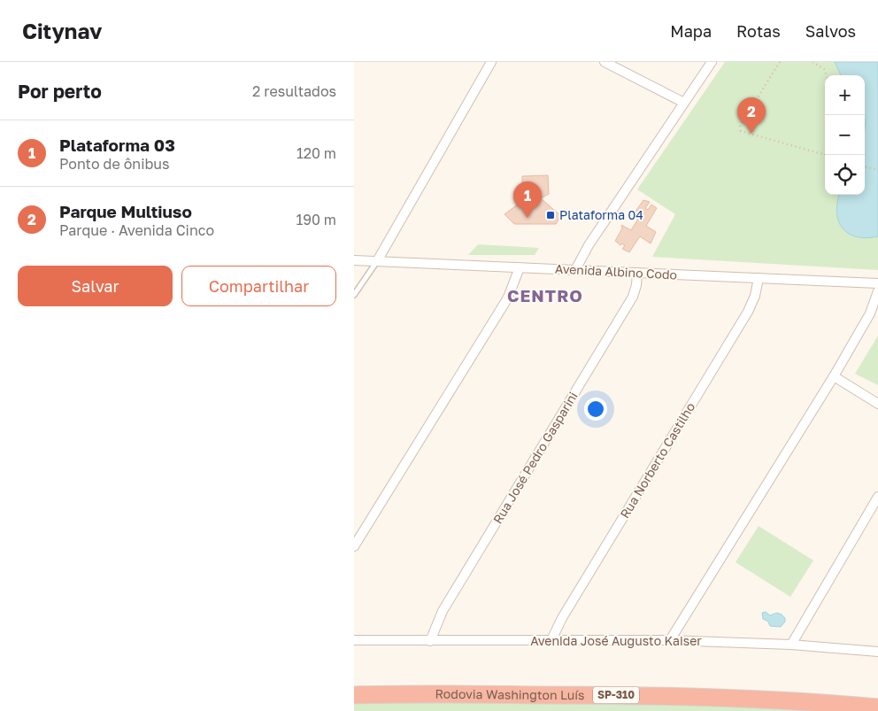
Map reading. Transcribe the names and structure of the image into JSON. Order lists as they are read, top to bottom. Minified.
{"streets":{"highway":["Rodovia Washington Luís","SP-310"],"street":["Avenida Albino Codo","Rua José Pedro Gasparini","Rua Norberto Castilho","Avenida José Augusto Kaiser"]},"crossings":[["Avenida Albino Codo","Rua José Pedro Gasparini"],["Avenida Albino Codo","Rua Norberto Castilho"],["Rua José Pedro Gasparini","Avenida José Augusto Kaiser"],["Rua Norberto Castilho","Avenida José Augusto Kaiser"]],"districts":["CENTRO"],"places":{"transit":["Plataforma 04"]},"page":{"header":"Citynav","nav":["Mapa","Rotas","Salvos"],"heading":["Por perto","2 resultados"],"map_buttons":["+","−"],"pins":["2","1"],"list":[{"mark":"1","name":"Plataforma 03","note":"Ponto de ônibus","value":"120 m"},{"mark":"2","name":"Parque Multiuso","note":"Parque · Avenida Cinco","value":"190 m"}],"buttons":["Salvar","Compartilhar"]}}
